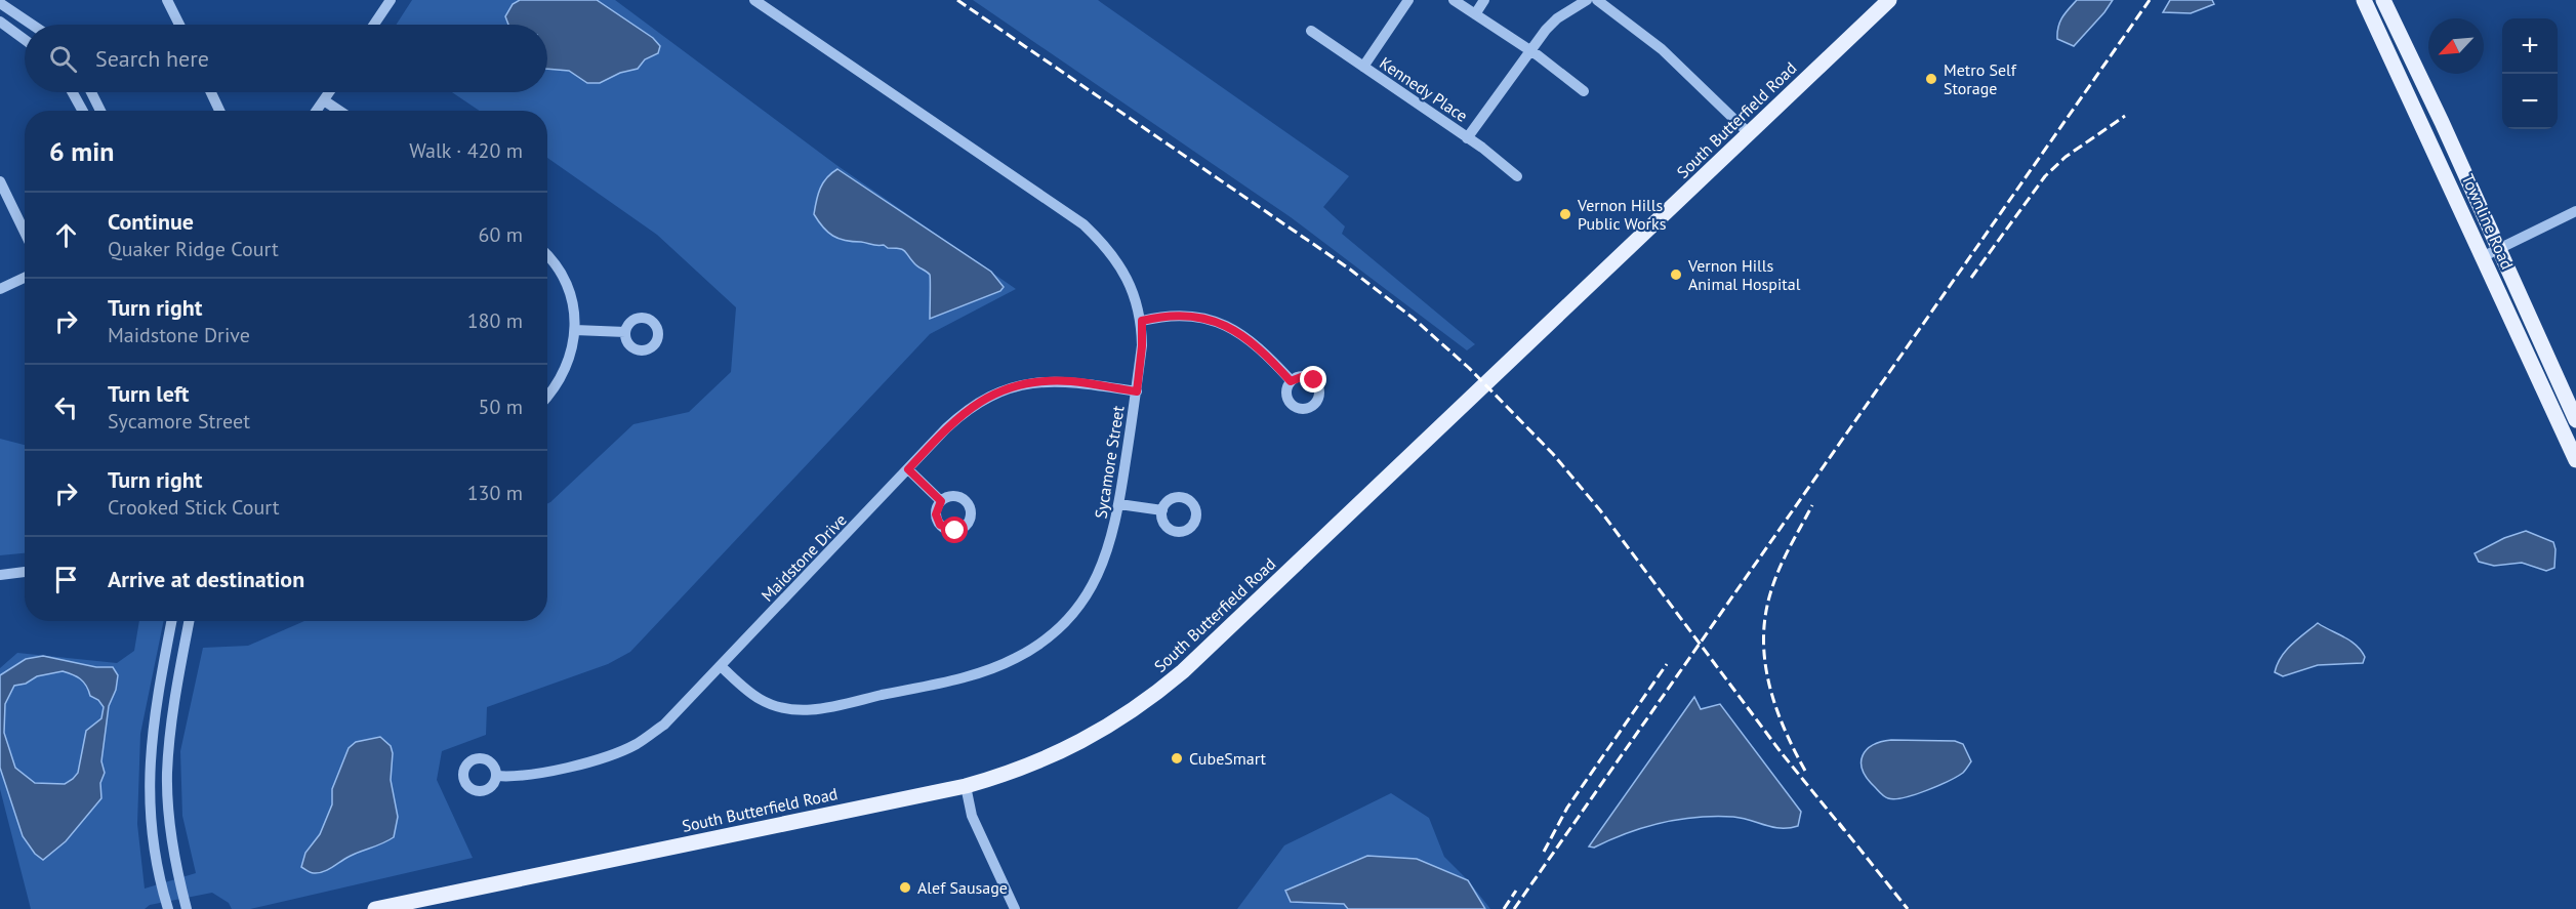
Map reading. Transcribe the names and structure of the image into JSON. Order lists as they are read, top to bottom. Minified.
{"streets":{"main road":["South Butterfield Road","Townline Road"],"street":["Kennedy Place","Sycamore Street","Maidstone Drive"]},"crossings":[["Sycamore Street","Maidstone Drive"]],"places":["Metro Self Storage","Vernon Hills Public Works","Vernon Hills Animal Hospital","CubeSmart","Alef Sausage"],"north":"bottom left","page":{"map_buttons":["+","−"],"search":"Search here","heading":["6 min","Walk · 420 m"],"list":[["Continue","Quaker Ridge Court","60 m"],["Turn right","Maidstone Drive","180 m"],["Turn left","Sycamore Street","50 m"],["Turn right","Crooked Stick Court","130 m"],"Arrive at destination"]}}
